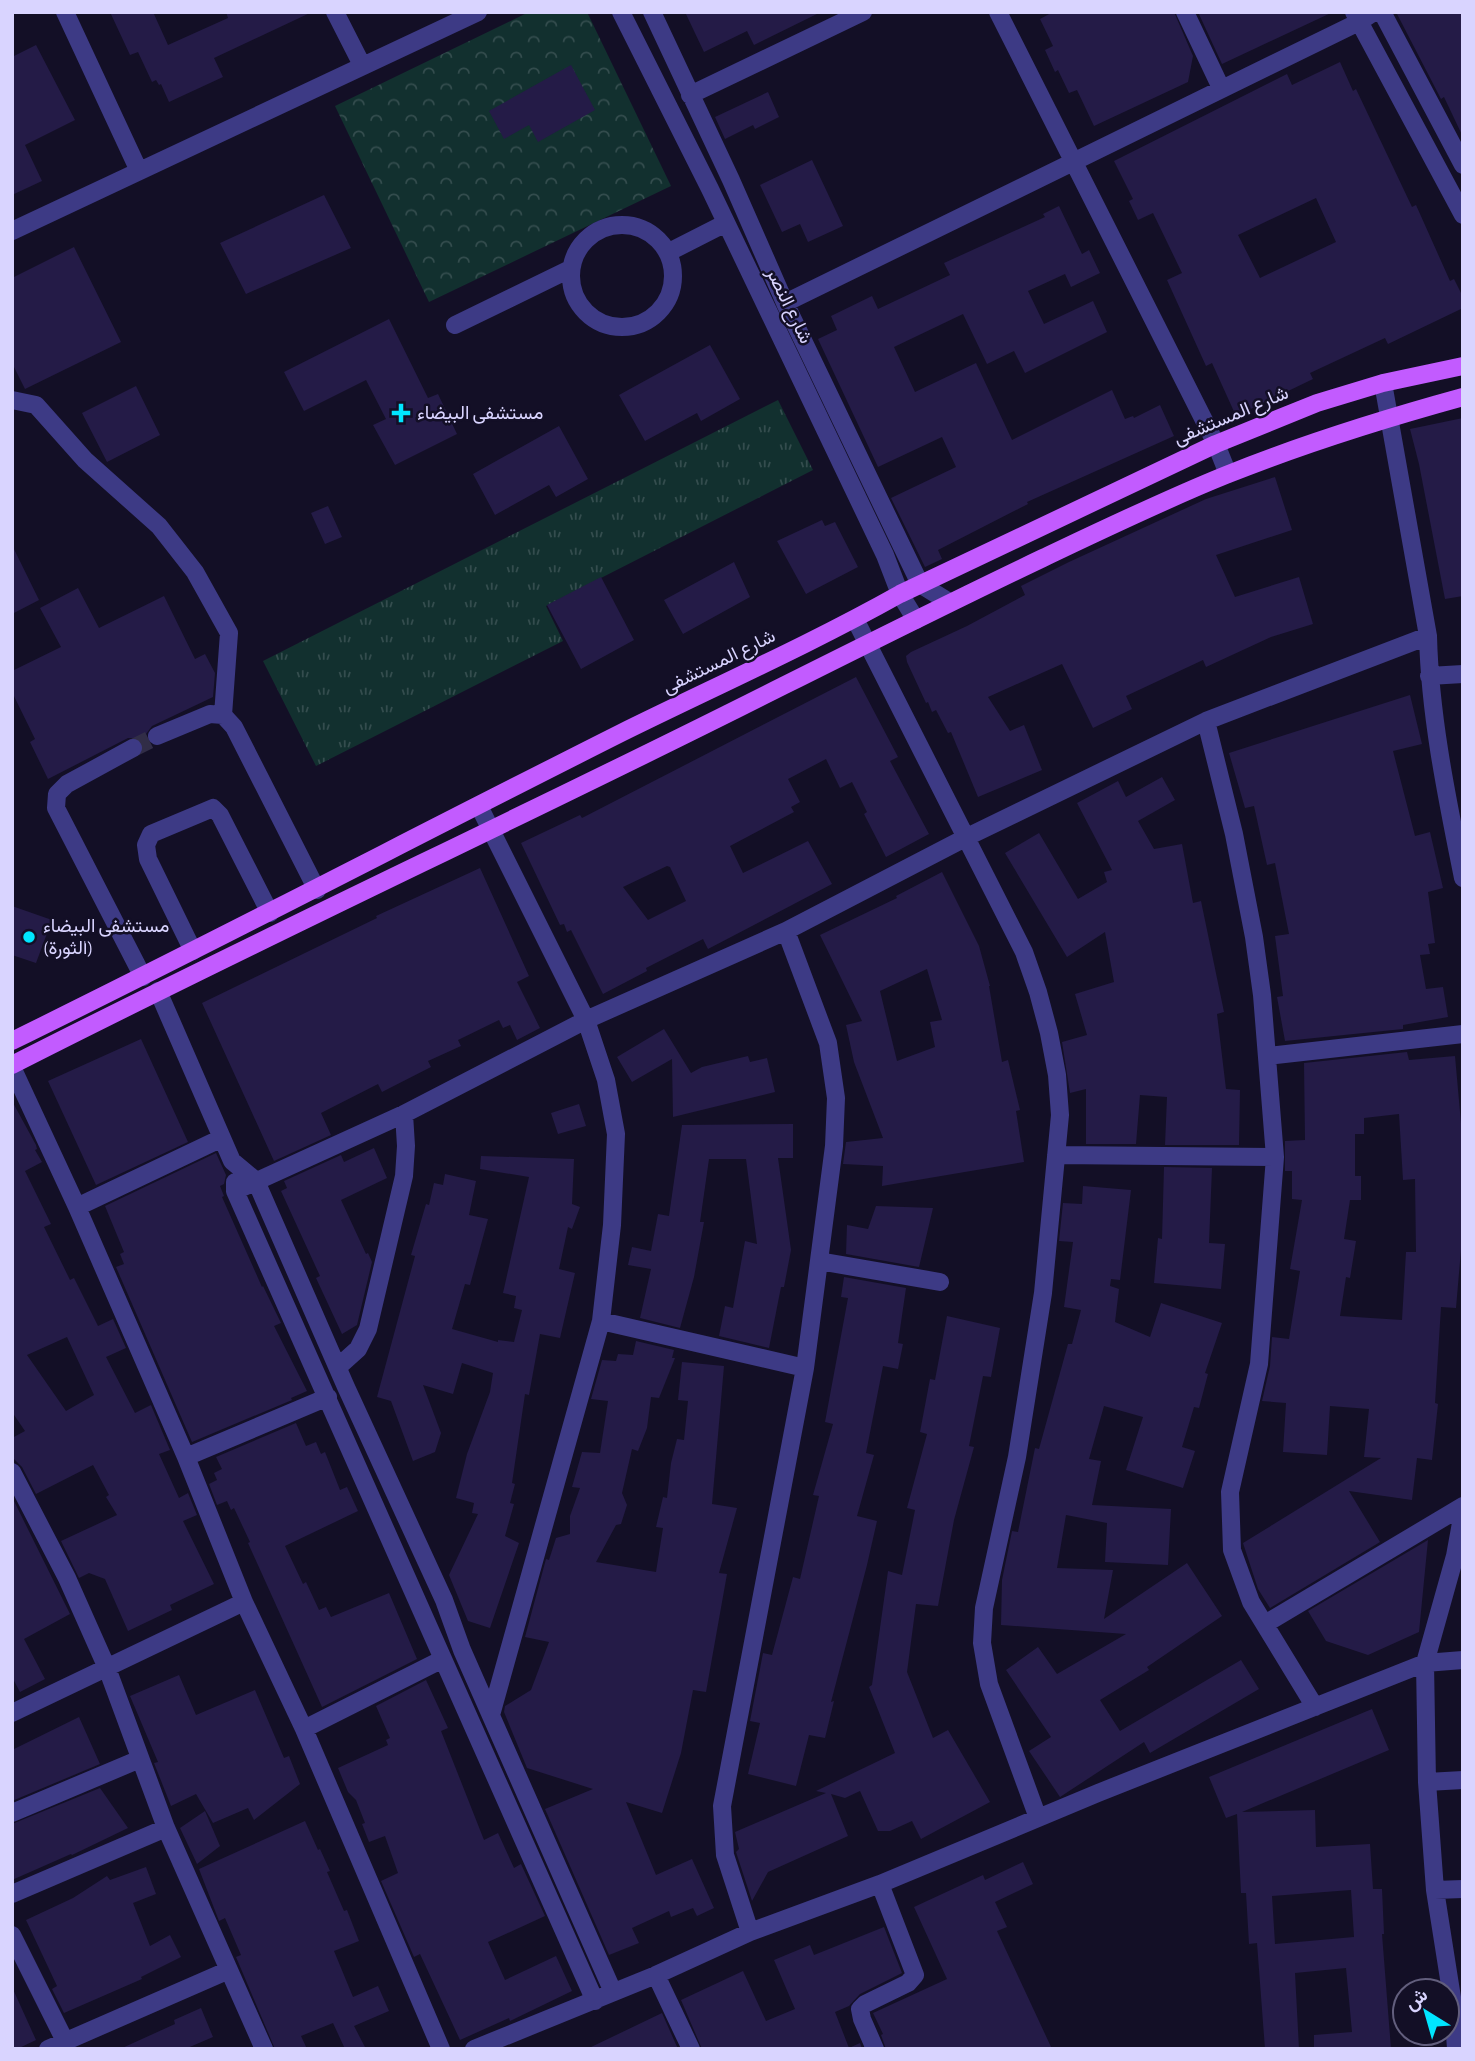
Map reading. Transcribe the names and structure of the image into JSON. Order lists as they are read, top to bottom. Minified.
{"streets":{"main road":["شارع المستشفى"],"street":["شارع النصر"]},"crossings":[["شارع النصر","شارع المستشفى"]],"places":{"health":["مستشفى البيضاء"],"other":["مستشفى البيضاء (الثورة)"]},"north":"top left"}
